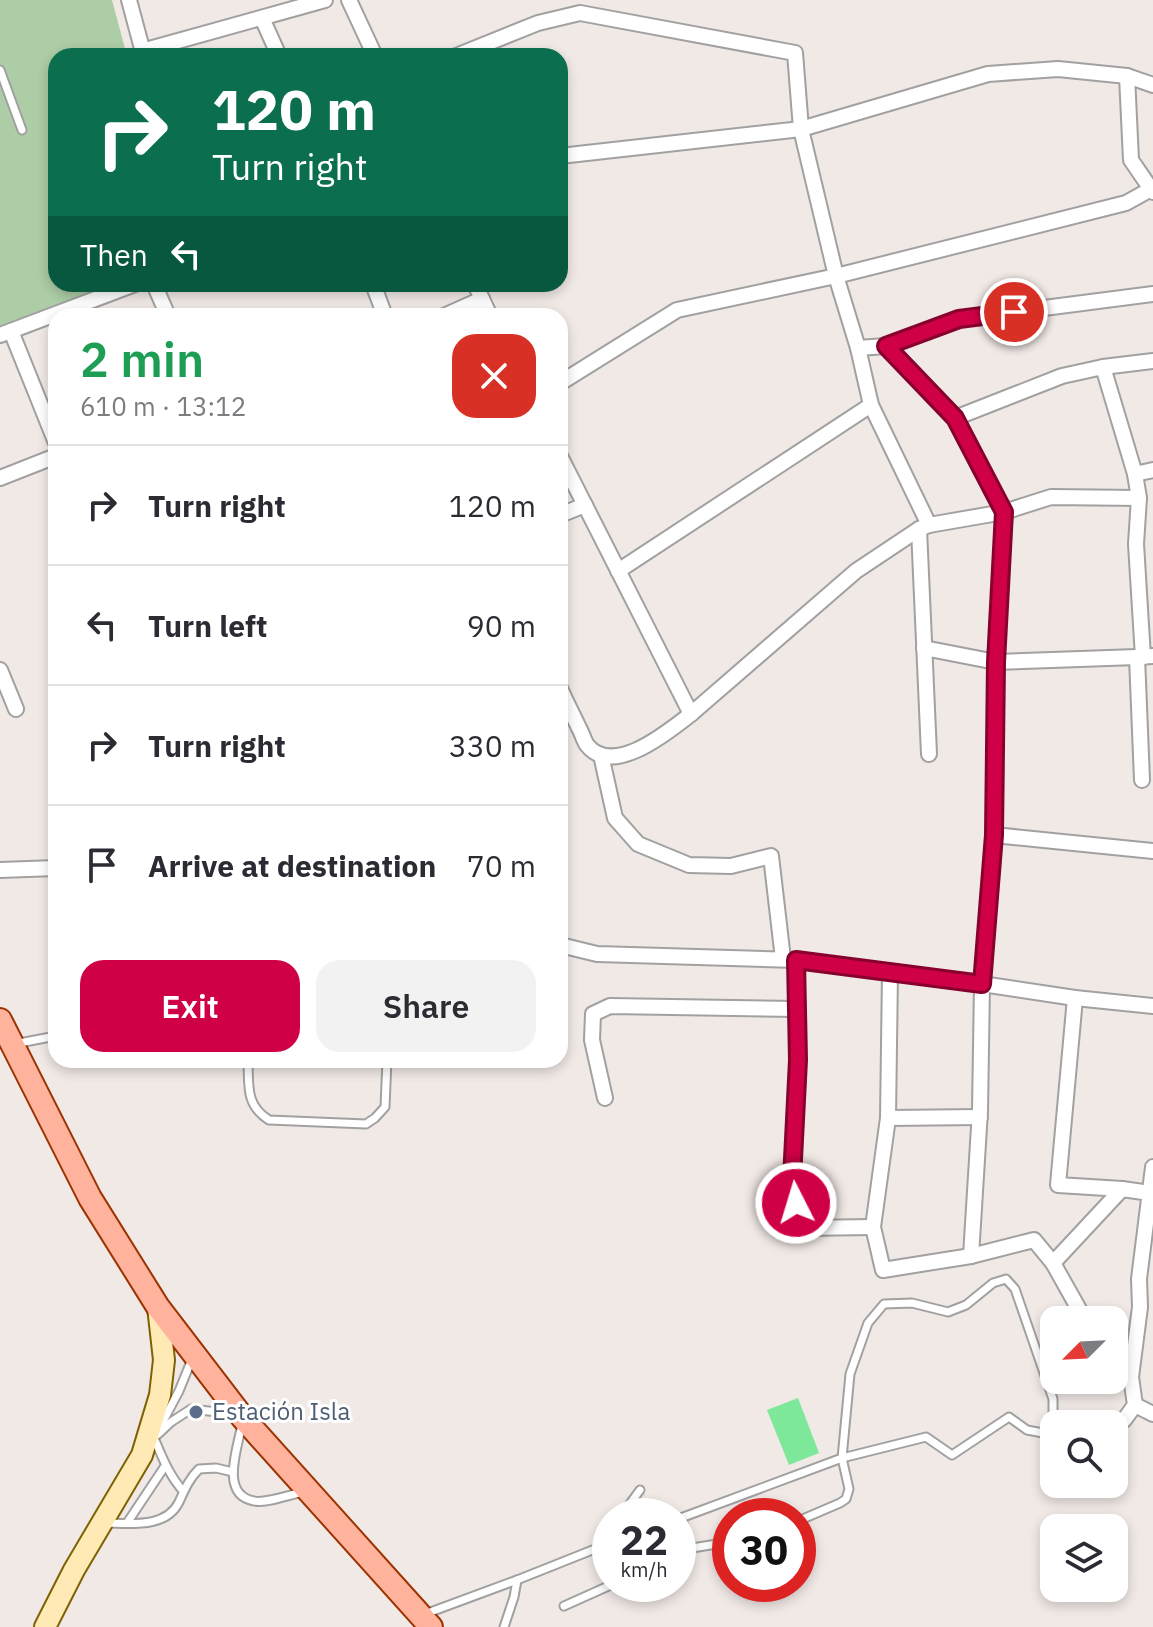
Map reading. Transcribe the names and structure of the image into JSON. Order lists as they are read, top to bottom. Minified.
{"places":["Estación Isla"],"north":"bottom left","page":{"turn":["120 m","Turn right"],"then":"Then","heading":["2 min","610 m · 13:12"],"list":[{"name":"Turn right","value":"120 m"},{"name":"Turn left","value":"90 m"},{"name":"Turn right","value":"330 m"},{"name":"Arrive at destination","value":"70 m"}],"buttons":["Exit","Share"],"speed":"22 km/h","limit":"30"}}
